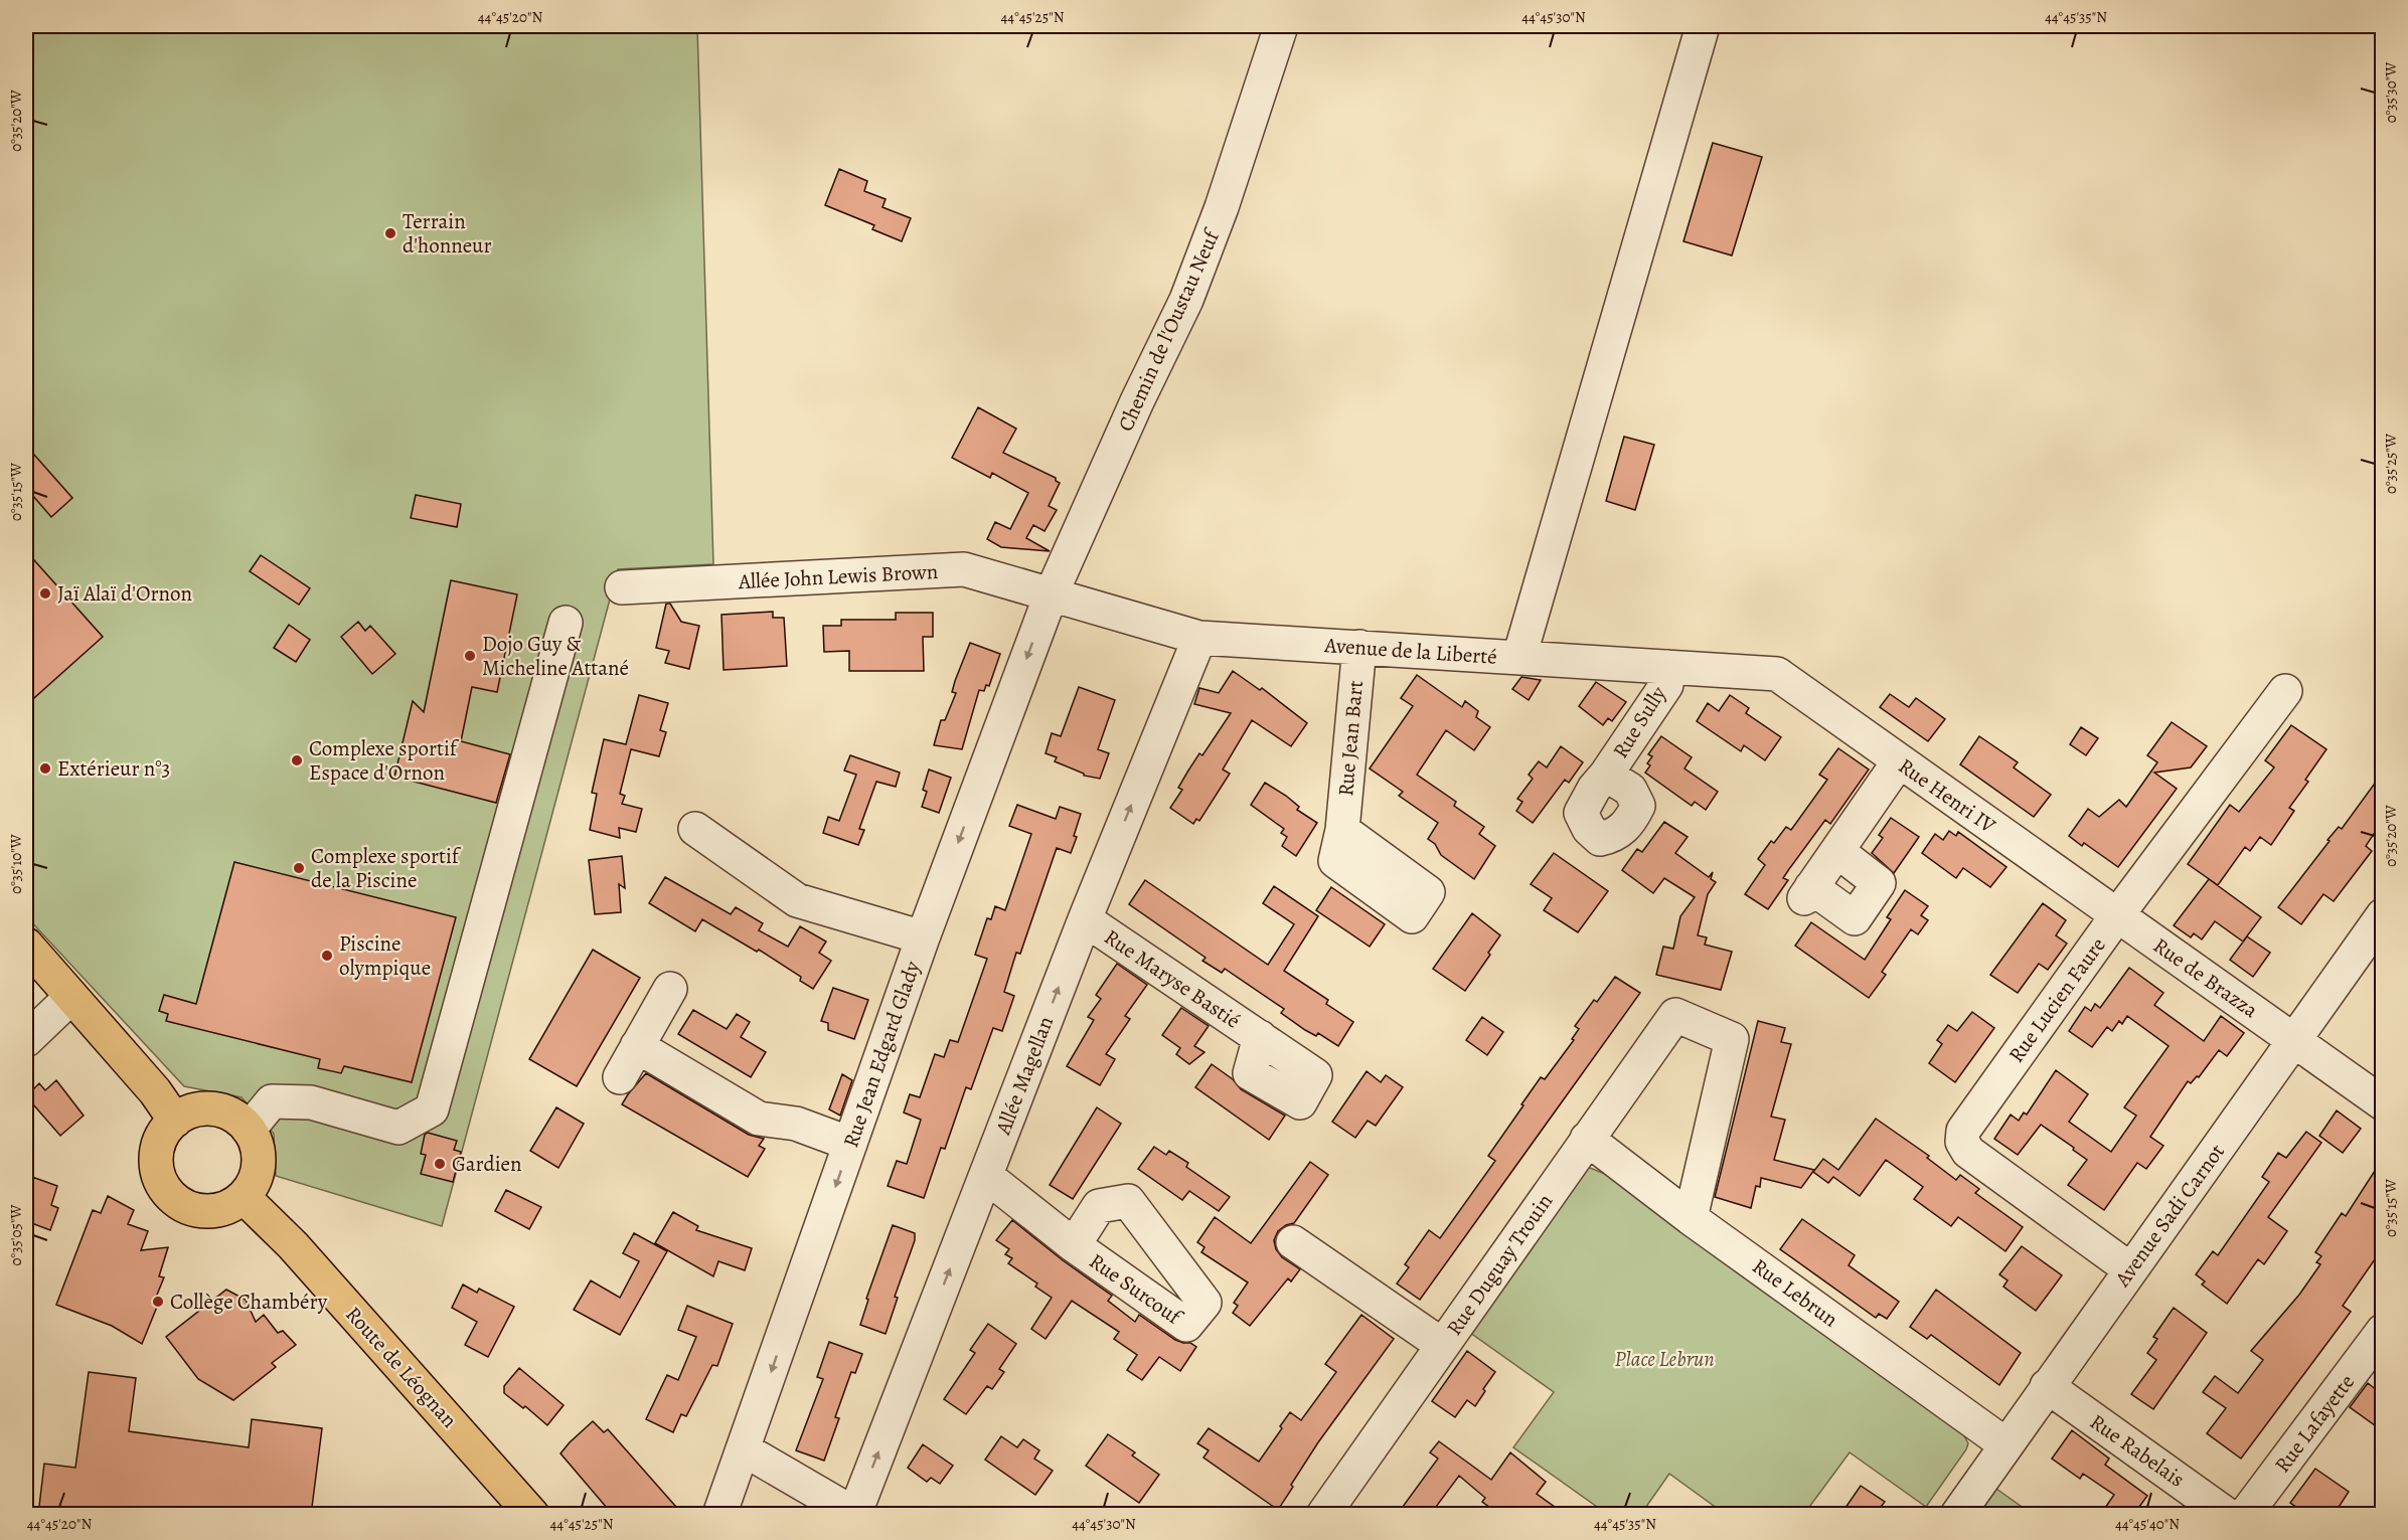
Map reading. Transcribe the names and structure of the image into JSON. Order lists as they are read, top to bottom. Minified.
{"streets":{"main road":["Route de Léognan"],"street":["Chemin de l'Oustau Neuf","Allée John Lewis Brown","Avenue de la Liberté","Rue Sully","Rue Jean Bart","Rue Henri IV","Rue de Brazza","Rue Maryse Bastié","Rue Lucien Faure","Rue Jean Edgard Glady","Allée Magellan","Avenue Sadi Carnot","Rue Duguay Trouin","Rue Surcouf","Rue Lebrun","Rue Lafayette","Rue Rabelais"]},"crossings":[["Chemin de l'Oustau Neuf","Allée John Lewis Brown"],["Chemin de l'Oustau Neuf","Avenue de la Liberté"],["Chemin de l'Oustau Neuf","Rue Jean Edgard Glady"],["Allée John Lewis Brown","Avenue de la Liberté"],["Allée John Lewis Brown","Rue Jean Edgard Glady"],["Avenue de la Liberté","Rue Sully"],["Avenue de la Liberté","Rue Jean Bart"],["Avenue de la Liberté","Rue Henri IV"],["Avenue de la Liberté","Rue Jean Edgard Glady"],["Avenue de la Liberté","Allée Magellan"],["Rue Henri IV","Rue de Brazza"],["Rue Henri IV","Rue Lucien Faure"],["Rue de Brazza","Rue Lucien Faure"],["Rue de Brazza","Avenue Sadi Carnot"],["Rue Maryse Bastié","Allée Magellan"],["Rue Lucien Faure","Avenue Sadi Carnot"],["Allée Magellan","Rue Surcouf"],["Avenue Sadi Carnot","Rue Lebrun"],["Avenue Sadi Carnot","Rue Rabelais"],["Rue Duguay Trouin","Rue Lebrun"]],"one_way":["Rue Jean Edgard Glady","Allée Magellan"],"parks":["Place Lebrun"],"places":["Terrain d'honneur","Jaï Alaï d'Ornon","Dojo Guy & Micheline Attané","Complexe sportif Espace d'Ornon","Extérieur n°3","Complexe sportif de la Piscine","Piscine olympique","Gardien","Collège Chambéry"],"coordinates":["44°45'20\"N","44°45'25\"N","44°45'30\"N","44°45'35\"N","0°35'30\"W","0°35'20\"W","0°35'25\"W","0°35'15\"W","0°35'10\"W","0°35'05\"W","44°45'40\"N"]}
